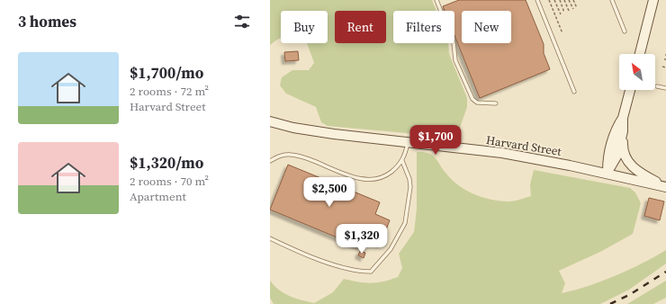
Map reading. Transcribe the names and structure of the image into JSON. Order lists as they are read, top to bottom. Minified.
{"streets":{"main road":["Harvard Street"]},"north":"top left","page":{"heading":"3 homes","chip":["Buy","Rent","Filters","New"],"list":[{"name":"$1,700/mo","note":"2 rooms · 72 m² · Harvard Street"},{"name":"$1,320/mo","note":"2 rooms · 70 m² · Apartment"}],"price":["$1,700","$2,500","$1,320"]}}
